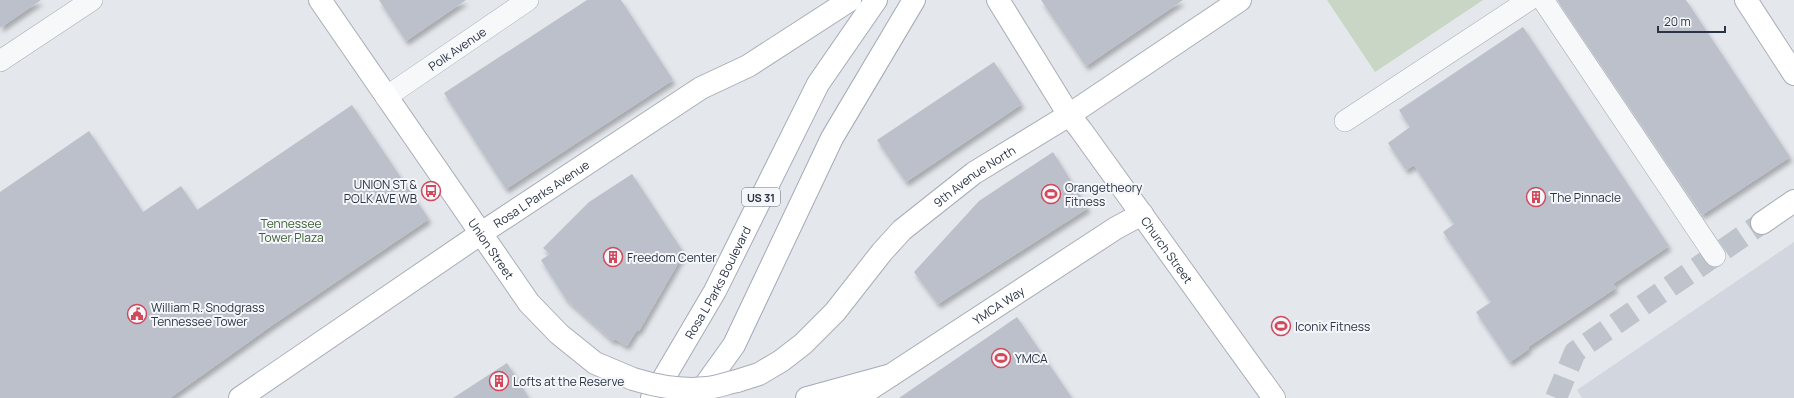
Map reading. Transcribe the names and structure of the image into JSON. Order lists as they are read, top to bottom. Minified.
{"streets":{"main road":["9th Avenue North","Rosa L Parks Avenue","US 31","Union Street","Church Street","Rosa L Parks Boulevard","YMCA Way"],"street":["Polk Avenue"]},"crossings":[["Polk Avenue","Union Street"],["9th Avenue North","Union Street"],["9th Avenue North","Church Street"],["Rosa L Parks Avenue","Union Street"],["Church Street","YMCA Way"]],"parks":["Tennessee Tower Plaza"],"places":{"bus stop":["UNION ST & POLK AVE WB"],"sports":["Orangetheory Fitness","Iconix Fitness","YMCA"],"building":["The Pinnacle","Freedom Center","Lofts at the Reserve"],"public building":["William R. Snodgrass Tennessee Tower"]},"scale_bar":"20 m"}
